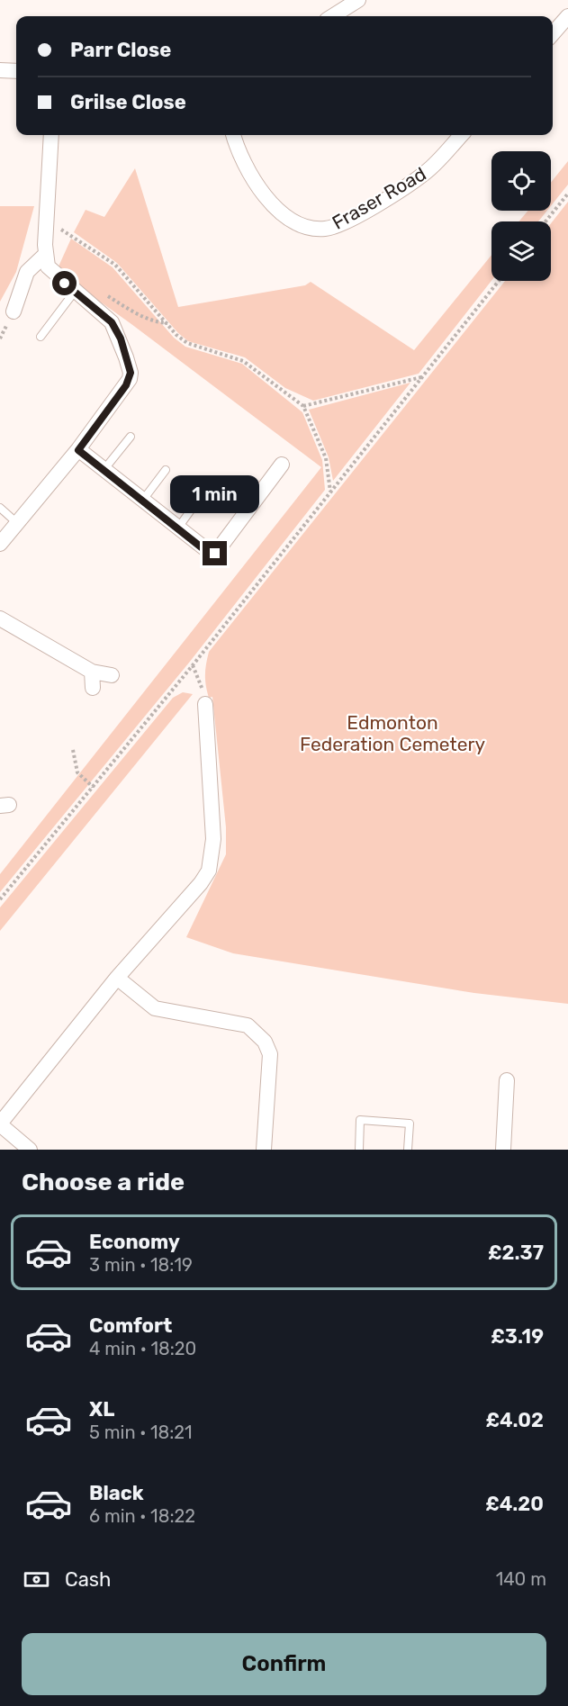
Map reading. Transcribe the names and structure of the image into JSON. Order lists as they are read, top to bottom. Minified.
{"streets":{"street":["Fraser Road"]},"parks":["Edmonton Federation Cemetery"],"page":{"banner":["Parr Close","Grilse Close"],"bubble":"1 min","heading":"Choose a ride","list":[{"name":"Economy","note":"3 min · 18:19","value":"£2.37"},{"name":"Comfort","note":"4 min · 18:20","value":"£3.19"},{"name":"XL","note":"5 min · 18:21","value":"£4.02"},{"name":"Black","note":"6 min · 18:22","value":"£4.20"}],"pay":["Cash","140 m"],"buttons":"Confirm"}}
